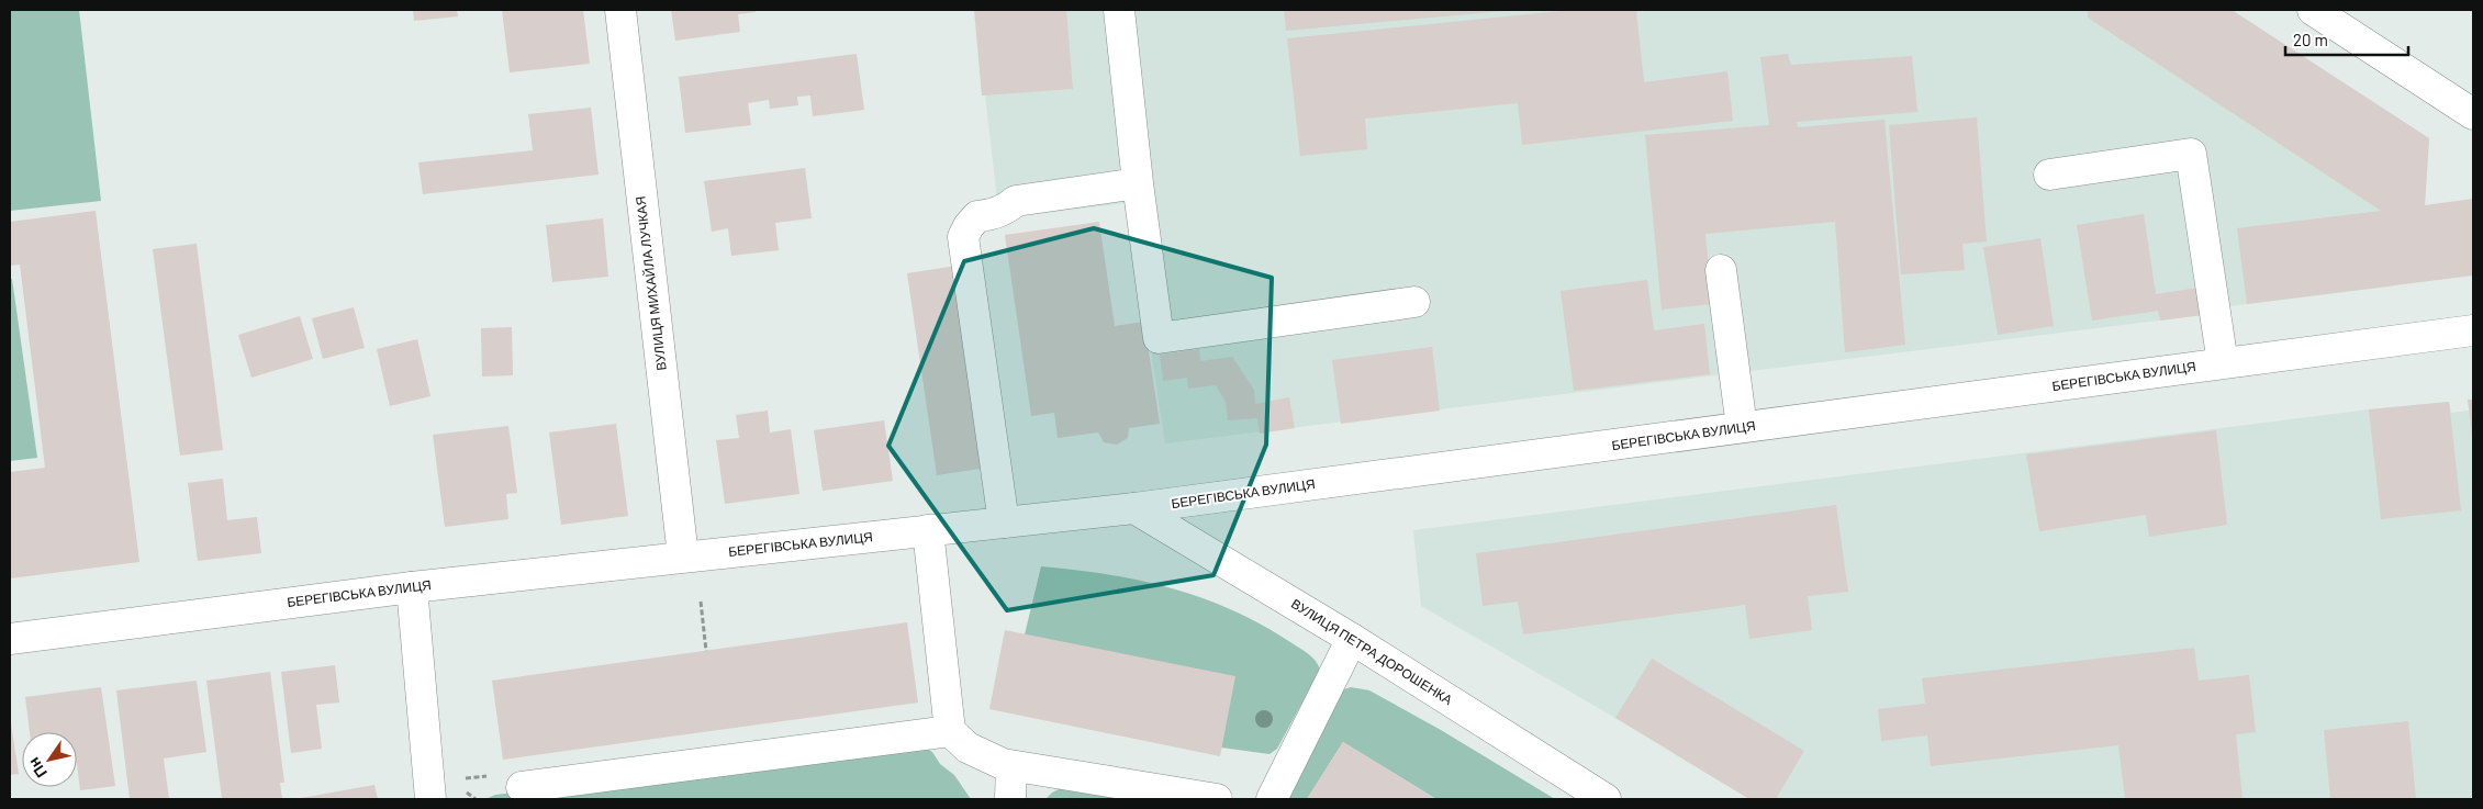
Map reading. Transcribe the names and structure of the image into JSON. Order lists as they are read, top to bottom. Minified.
{"streets":{"street":["ВУЛИЦЯ МИХАЙЛА ЛУЧКАЯ","БЕРЕГІВСЬКА ВУЛИЦЯ","ВУЛИЦЯ ПЕТРА ДОРОШЕНКА"]},"crossings":[["ВУЛИЦЯ МИХАЙЛА ЛУЧКАЯ","БЕРЕГІВСЬКА ВУЛИЦЯ"],["БЕРЕГІВСЬКА ВУЛИЦЯ","ВУЛИЦЯ ПЕТРА ДОРОШЕНКА"]],"scale_bar":"20 m","north":"bottom left"}
